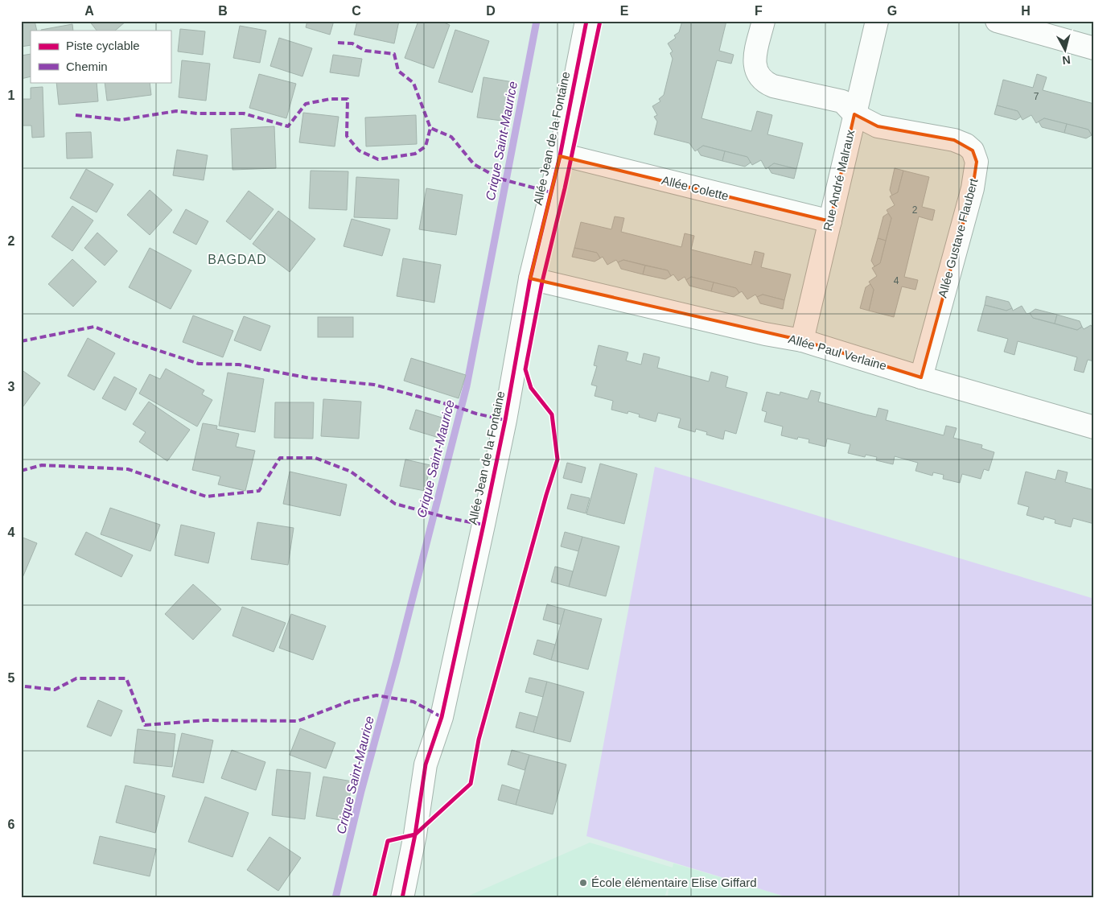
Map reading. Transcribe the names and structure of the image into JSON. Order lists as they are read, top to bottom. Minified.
{"streets":{"street":["Allée Jean de la Fontaine","Rue André Malraux","Allée Colette","Allée Gustave Flaubert","Allée Paul Verlaine"]},"crossings":[["Allée Jean de la Fontaine","Allée Colette"],["Allée Jean de la Fontaine","Allée Paul Verlaine"],["Rue André Malraux","Allée Colette"],["Rue André Malraux","Allée Gustave Flaubert"],["Rue André Malraux","Allée Paul Verlaine"],["Allée Gustave Flaubert","Allée Paul Verlaine"]],"districts":["BAGDAD"],"water":["Crique Saint-Maurice"],"places":["École élémentaire Elise Giffard"],"house_numbers":["7","2","4"],"legend":["Piste cyclable","Chemin"],"north":"bottom","grid":{"columns":["A","B","C","D","E","F","G","H"],"rows":["1","2","3","4","5","6"]}}
